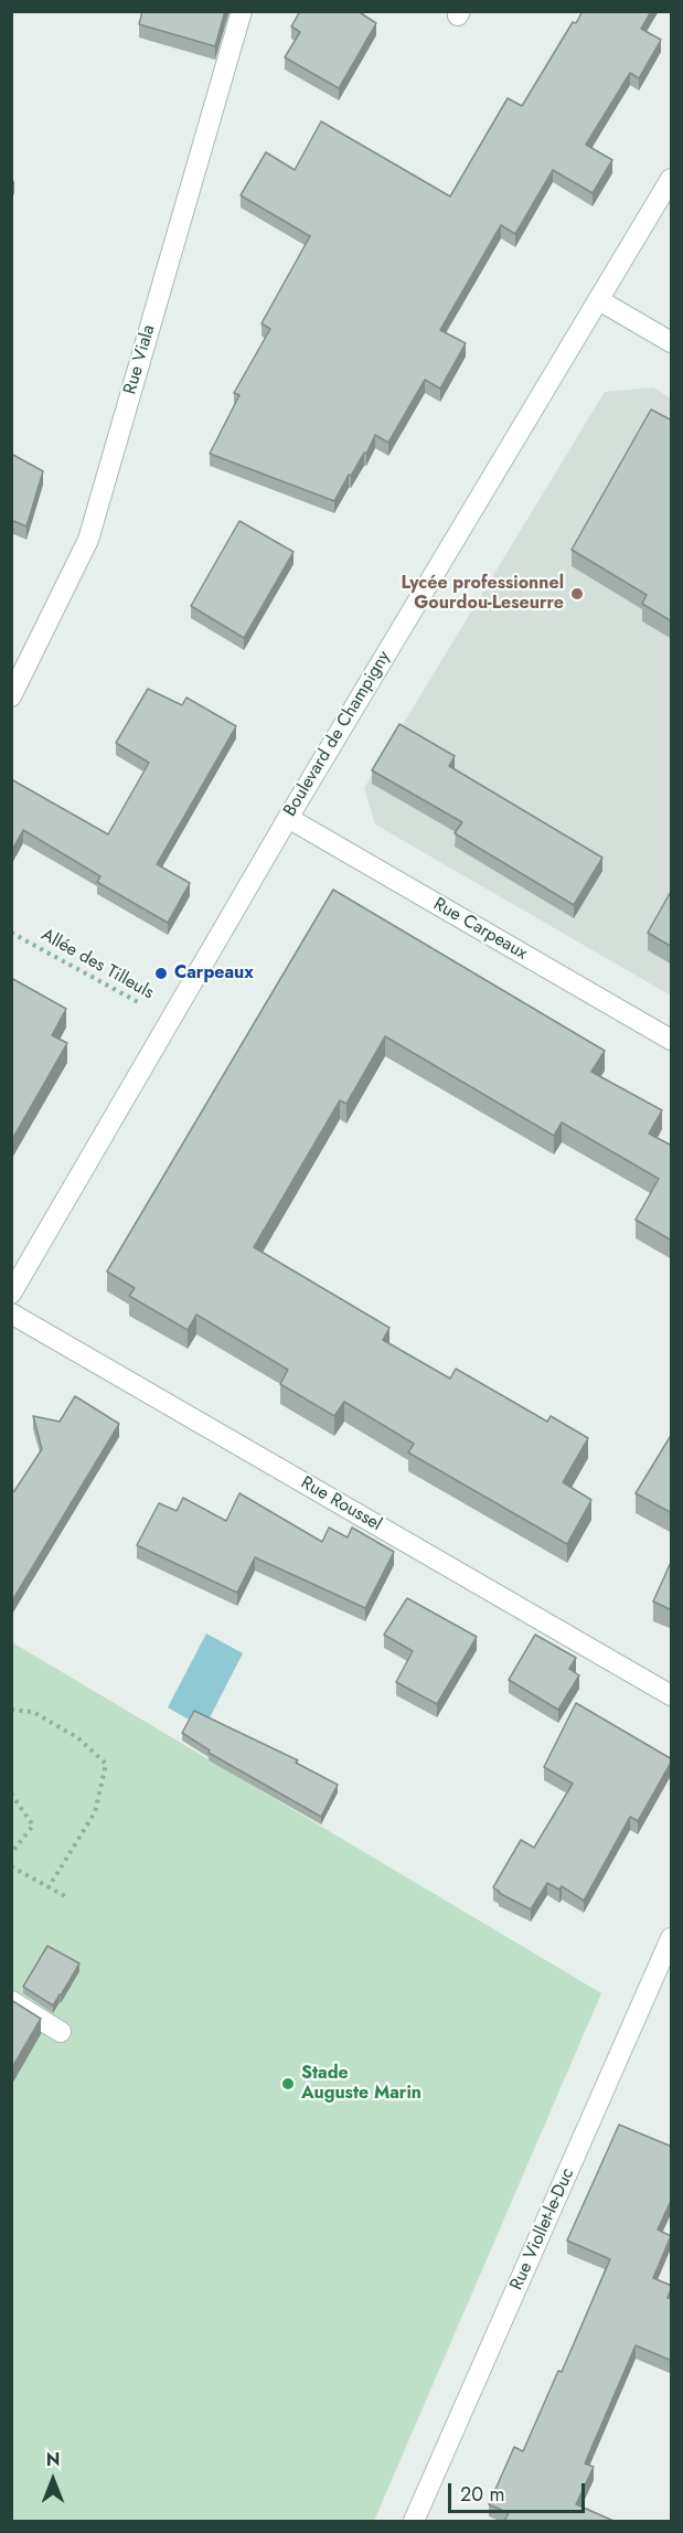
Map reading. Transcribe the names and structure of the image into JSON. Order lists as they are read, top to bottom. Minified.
{"streets":{"street":["Rue Viala","Boulevard de Champigny","Rue Carpeaux","Rue Roussel","Rue Viollet-le-Duc"],"path":["Allée des Tilleuls"]},"crossings":[["Boulevard de Champigny","Rue Carpeaux"],["Boulevard de Champigny","Allée des Tilleuls"]],"places":["Lycée professionnel Gourdou-Leseurre","Carpeaux","Stade Auguste Marin"],"scale_bar":"20 m","north":"top"}
